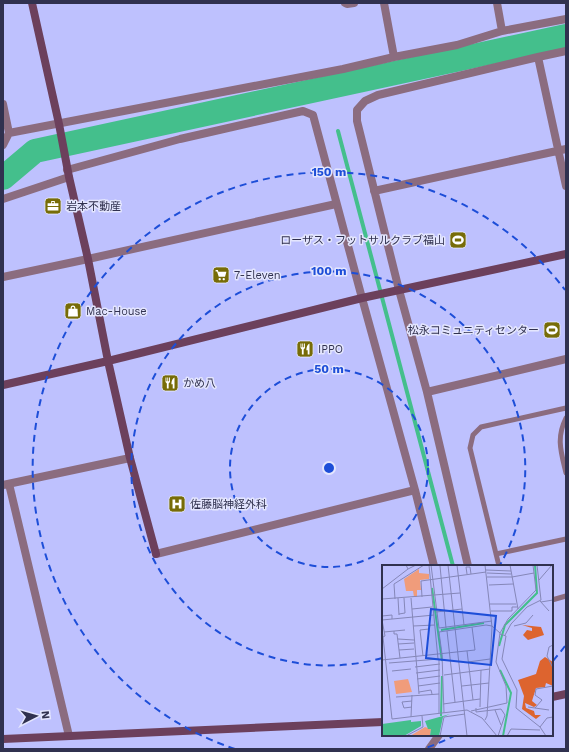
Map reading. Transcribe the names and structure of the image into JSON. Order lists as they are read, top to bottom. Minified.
{"places":{"office":["岩本不動産"],"sports":["ローザス・フットサルクラブ福山","松永コミュニティセンター"],"supermarket":["7-Eleven"],"shop":["Mac-House"],"restaurant":["IPPO","かめ八"],"hospital":["佐藤脳神経外科"]},"north":"right","rings":["150 m","100 m","50 m"]}
